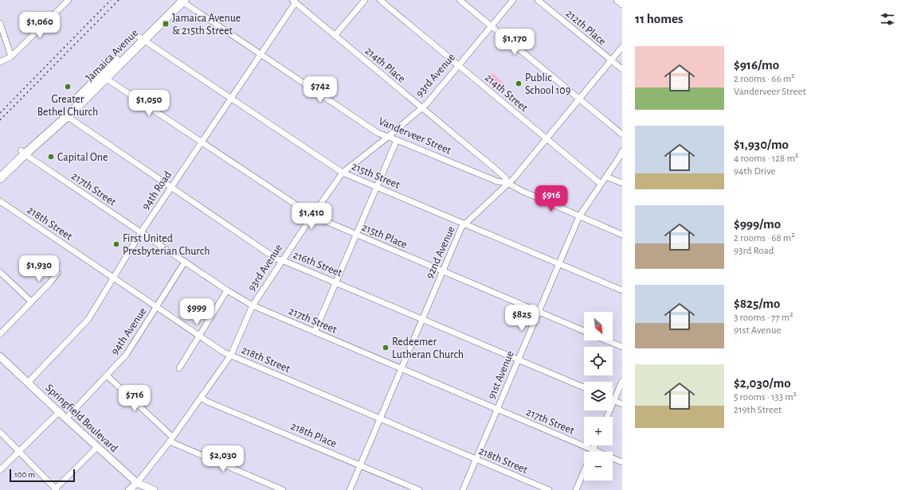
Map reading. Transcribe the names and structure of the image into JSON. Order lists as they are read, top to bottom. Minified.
{"streets":{"main road":["Jamaica Avenue","93rd Avenue","Springfield Boulevard"],"street":["212th Place","214th Place","214th Street","Vanderveer Street","215th Street","217th Street","94th Road","218th Street","215th Place","92nd Avenue","216th Street","94th Avenue","91st Avenue","218th Place"]},"crossings":[["212th Place","92nd Avenue"],["Jamaica Avenue","Vanderveer Street"],["Jamaica Avenue","215th Street"],["Jamaica Avenue","217th Street"],["Jamaica Avenue","215th Place"],["Jamaica Avenue","216th Street"],["214th Place","93rd Avenue"],["214th Place","Vanderveer Street"],["214th Place","94th Road"],["214th Place","92nd Avenue"],["93rd Avenue","214th Street"],["93rd Avenue","Vanderveer Street"],["93rd Avenue","215th Street"],["93rd Avenue","217th Street"],["93rd Avenue","218th Street"],["93rd Avenue","215th Place"],["93rd Avenue","216th Street"],["93rd Avenue","Springfield Boulevard"],["93rd Avenue","218th Place"],["214th Street","92nd Avenue"],["214th Street","91st Avenue"],["Vanderveer Street","94th Road"],["Vanderveer Street","92nd Avenue"],["Vanderveer Street","91st Avenue"],["215th Street","94th Road"],["215th Street","92nd Avenue"],["215th Street","91st Avenue"],["217th Street","94th Road"],["217th Street","92nd Avenue"],["217th Street","94th Avenue"],["217th Street","91st Avenue"],["94th Road","218th Street"],["94th Road","215th Place"],["94th Road","216th Street"],["94th Road","Springfield Boulevard"],["218th Street","92nd Avenue"],["218th Street","94th Avenue"],["218th Street","91st Avenue"],["215th Place","92nd Avenue"],["215th Place","91st Avenue"],["92nd Avenue","216th Street"],["92nd Avenue","218th Place"],["216th Street","91st Avenue"],["94th Avenue","Springfield Boulevard"]],"places":{"transit":["Jamaica Avenue & 215th Street"],"other":["Public School 109","Greater Bethel Church","Capital One","First United Presbyterian Church","Redeemer Lutheran Church"]},"scale_bar":"100 m","north":"bottom right","page":{"heading":"11 homes","price":["$1,060","$1,170","$742","$1,050","$916","$1,410","$1,930","$999","$825","$716","$2,030"],"list":[{"name":"$916/mo","note":"2 rooms · 66 m² · Vanderveer Street"},{"name":"$1,930/mo","note":"4 rooms · 128 m² · 94th Drive"},{"name":"$999/mo","note":"2 rooms · 68 m² · 93rd Road"},{"name":"$825/mo","note":"3 rooms · 77 m² · 91st Avenue"},{"name":"$2,030/mo","note":"5 rooms · 133 m² · 219th Street"}],"map_buttons":["+","−"],"scale":"100 m"}}
